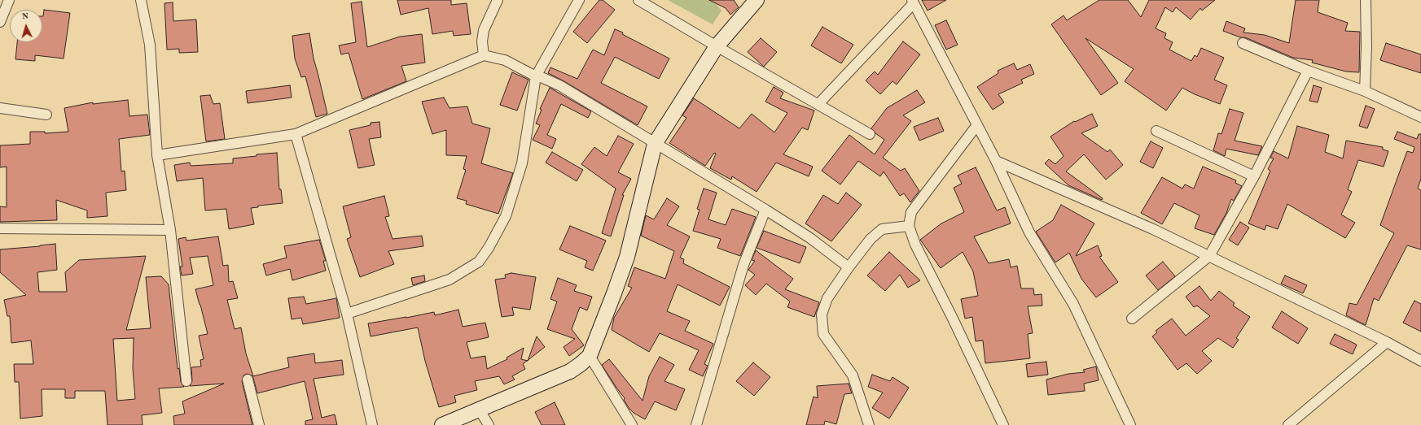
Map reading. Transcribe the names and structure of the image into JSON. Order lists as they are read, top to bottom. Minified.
{"north":"top"}
